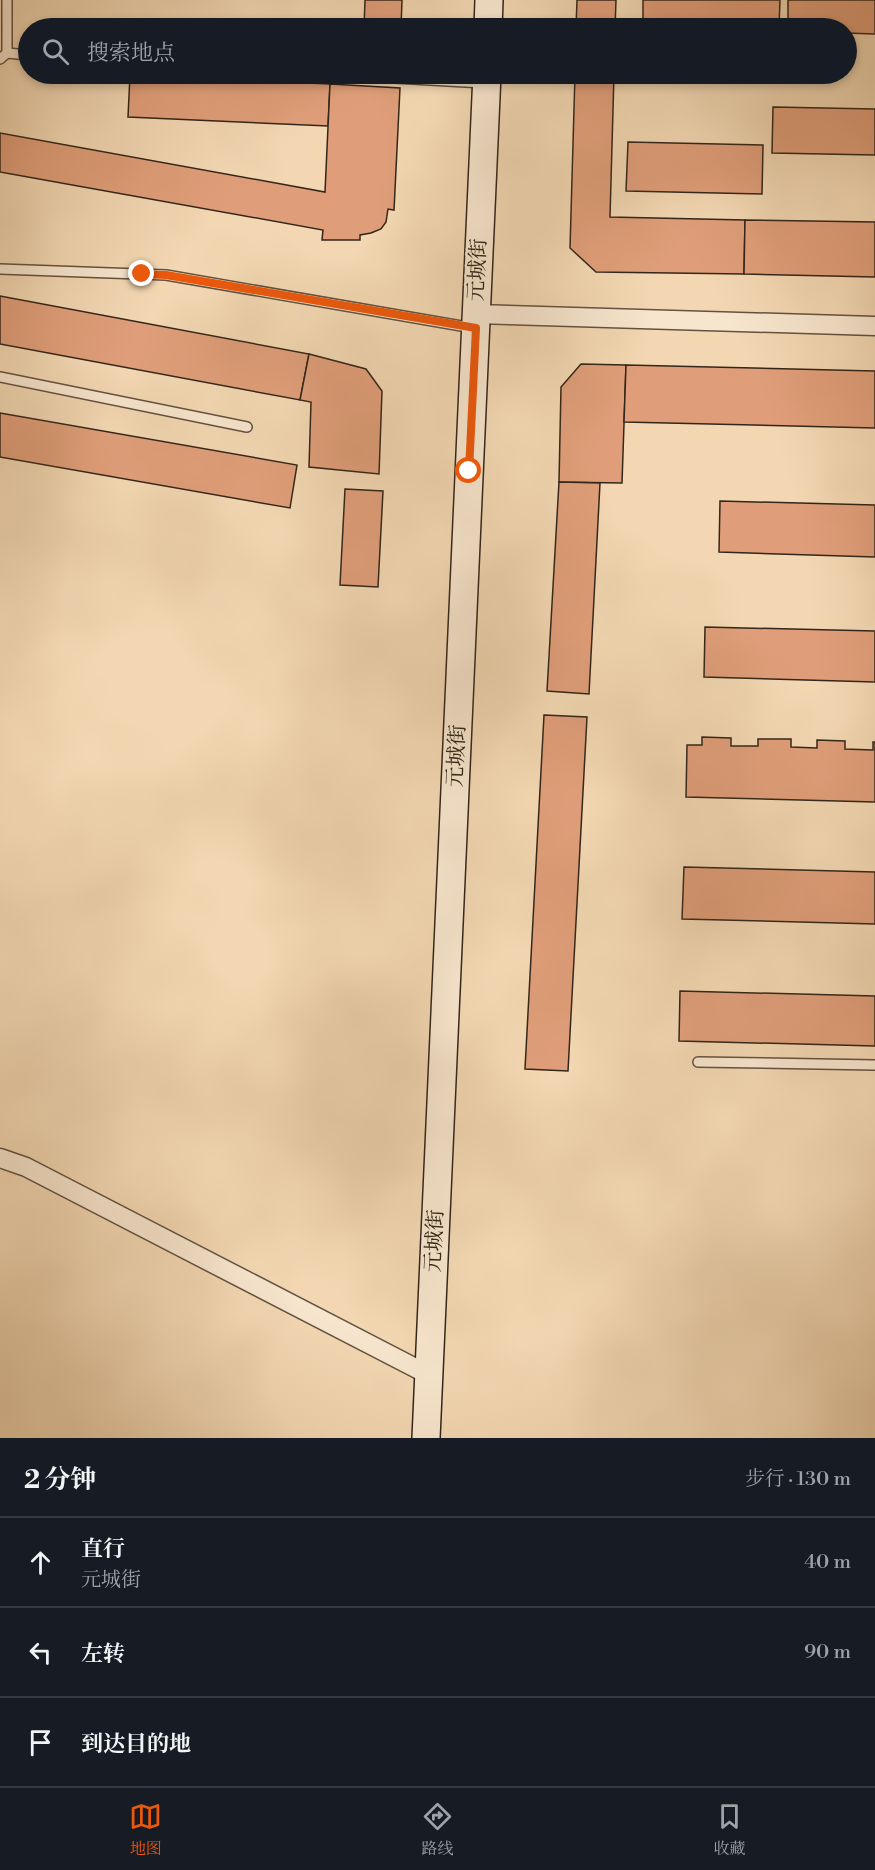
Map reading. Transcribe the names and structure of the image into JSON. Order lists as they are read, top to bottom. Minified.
{"streets":{"street":["元城街"]},"page":{"search":"搜索地点","heading":["2 分钟","步行 · 130 m"],"list":[["直行","元城街","40 m"],["左转","90 m"],"到达目的地"],"nav":["地图","路线","收藏"]}}
